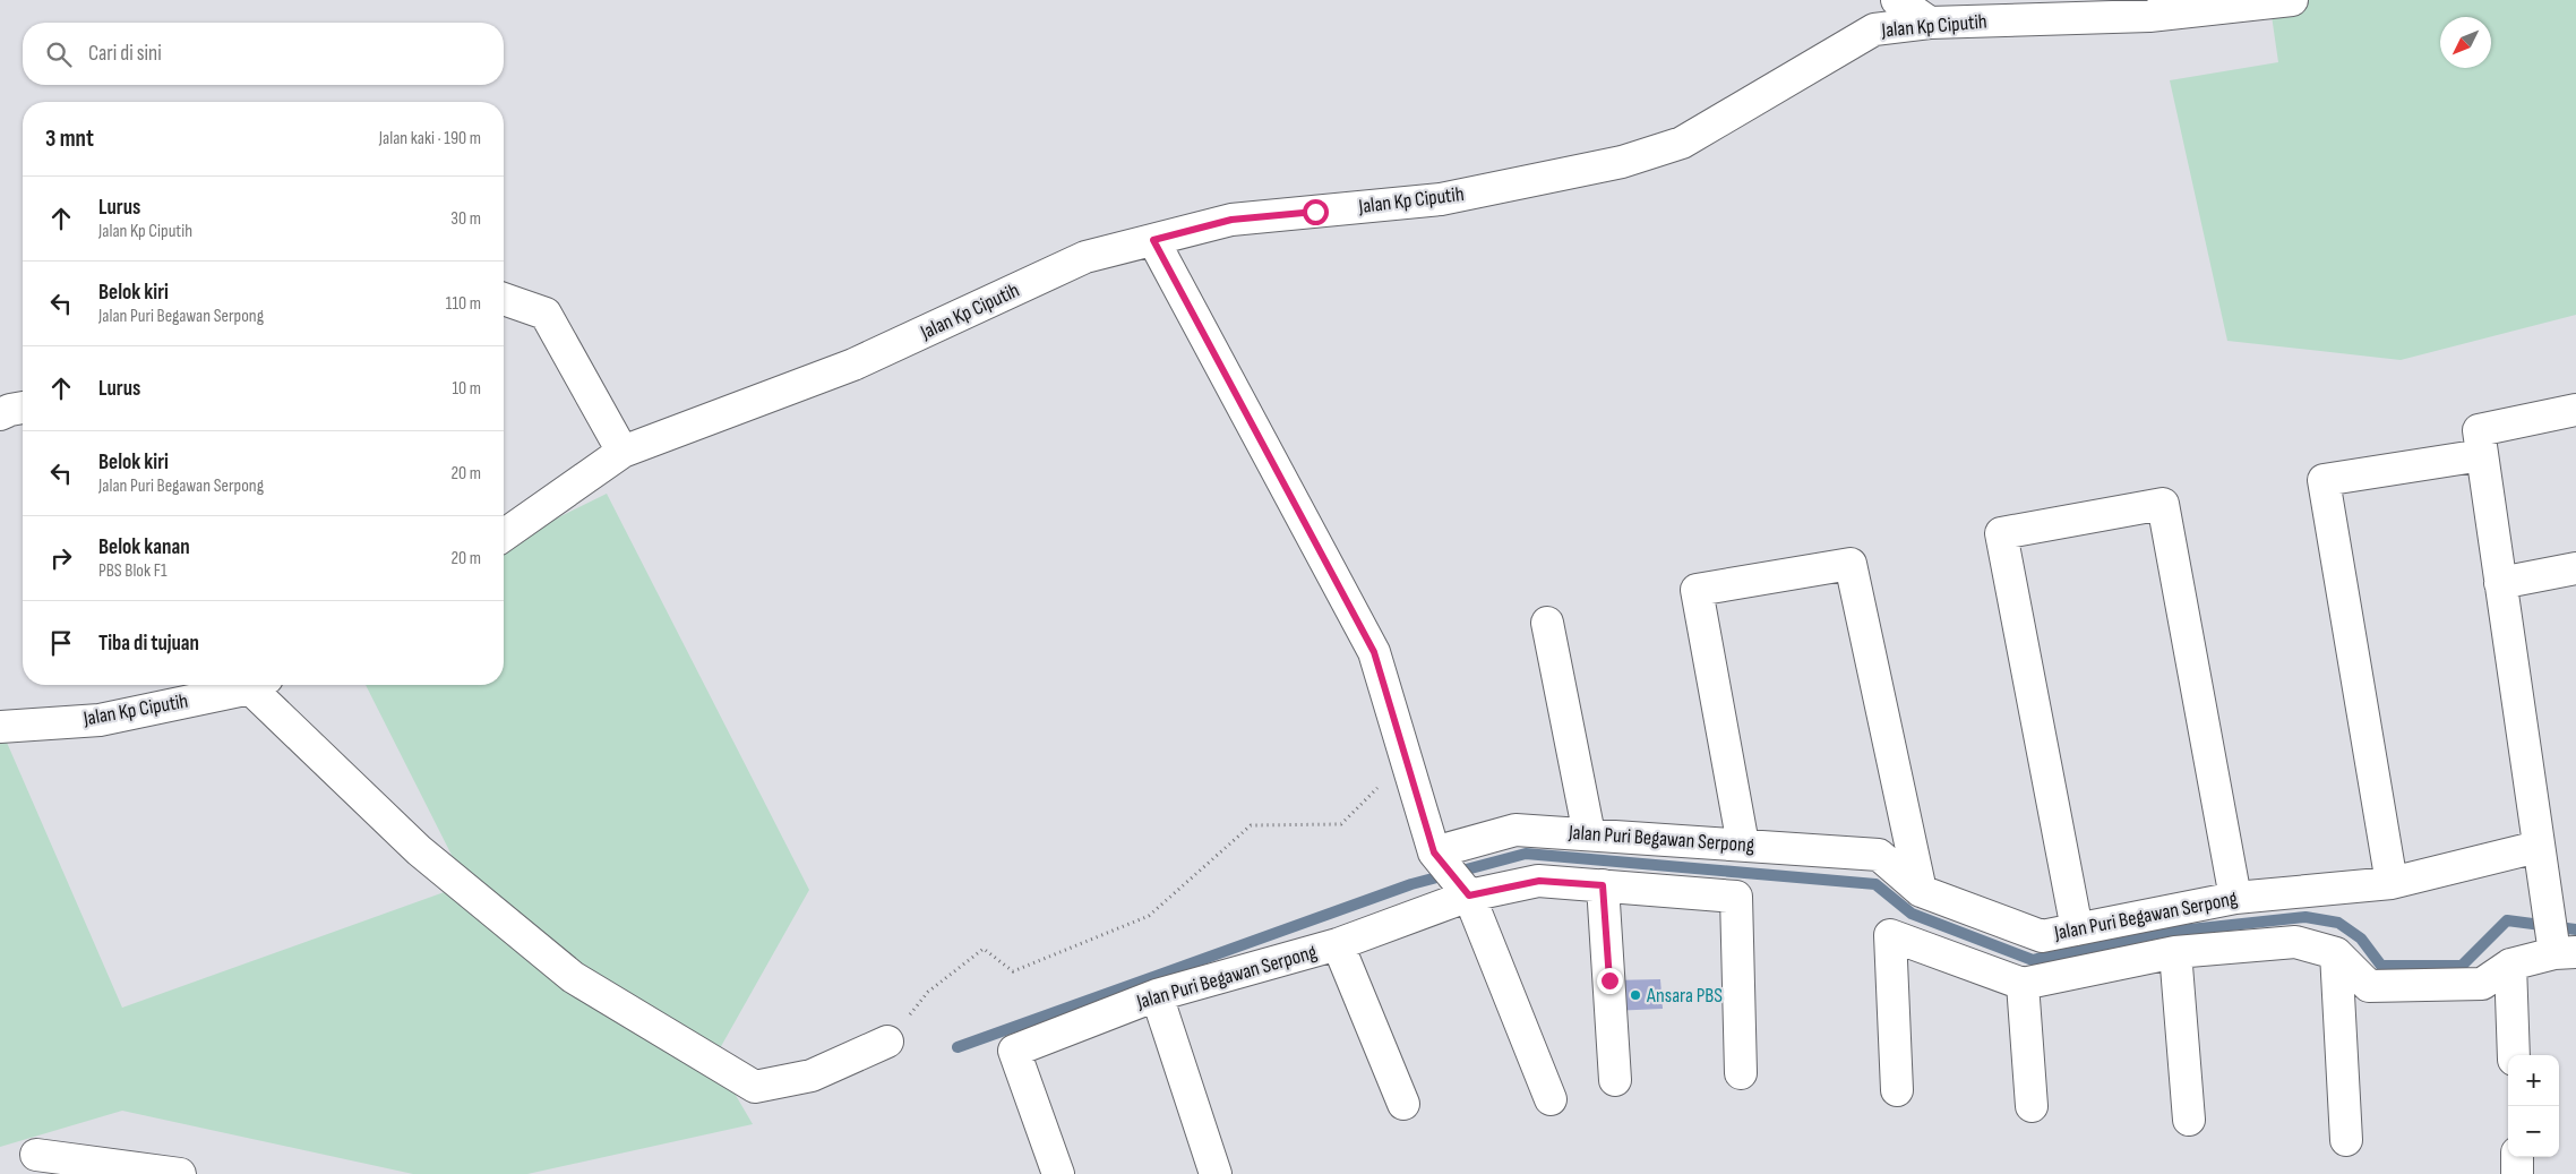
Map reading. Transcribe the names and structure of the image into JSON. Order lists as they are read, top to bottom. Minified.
{"streets":{"street":["Jalan Kp Ciputih","Jalan Puri Begawan Serpong"]},"places":["Ansara PBS"],"north":"bottom left","page":{"search":"Cari di sini","heading":["3 mnt","Jalan kaki · 190 m"],"list":[["Lurus","Jalan Kp Ciputih","30 m"],["Belok kiri","Jalan Puri Begawan Serpong","110 m"],["Lurus","10 m"],["Belok kiri","Jalan Puri Begawan Serpong","20 m"],["Belok kanan","PBS Blok F1","20 m"],"Tiba di tujuan"],"map_buttons":["+","−"]}}
